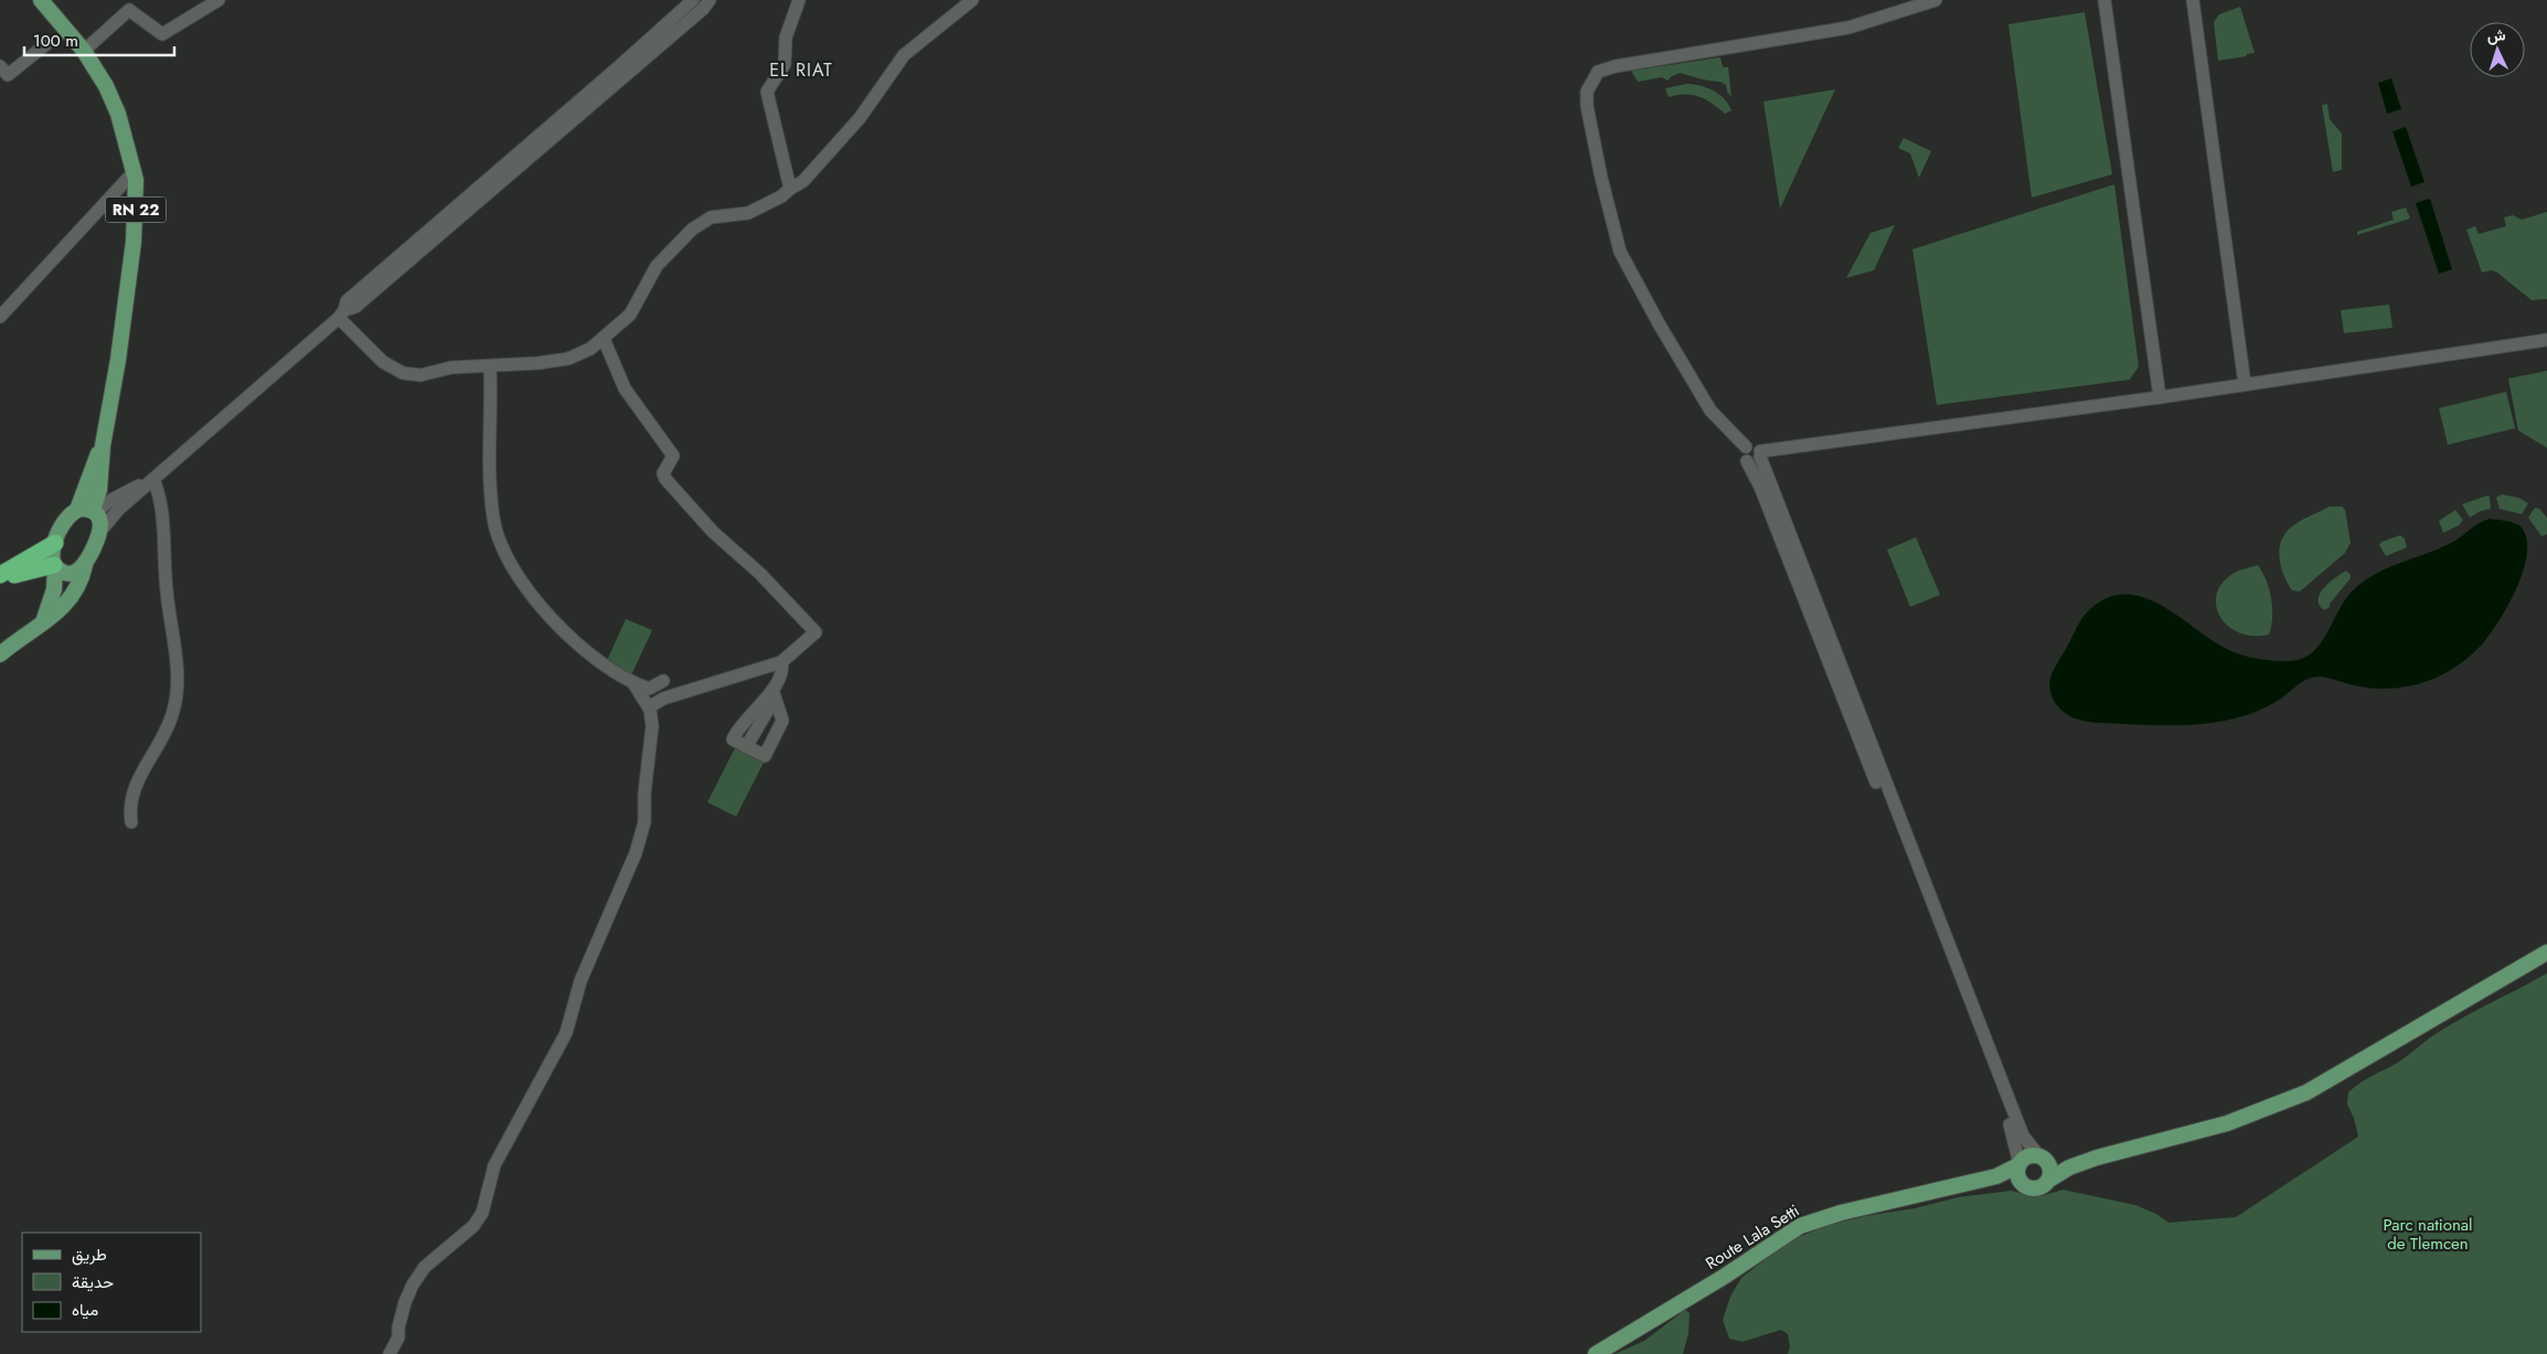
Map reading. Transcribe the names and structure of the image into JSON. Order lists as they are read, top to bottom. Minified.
{"streets":{"main road":["RN 22","Route Lala Setti"]},"districts":["EL RIAT"],"parks":["Parc national de Tlemcen"],"legend":["طريق","حديقة","مياه"],"scale_bar":"100 m","north":"top"}
